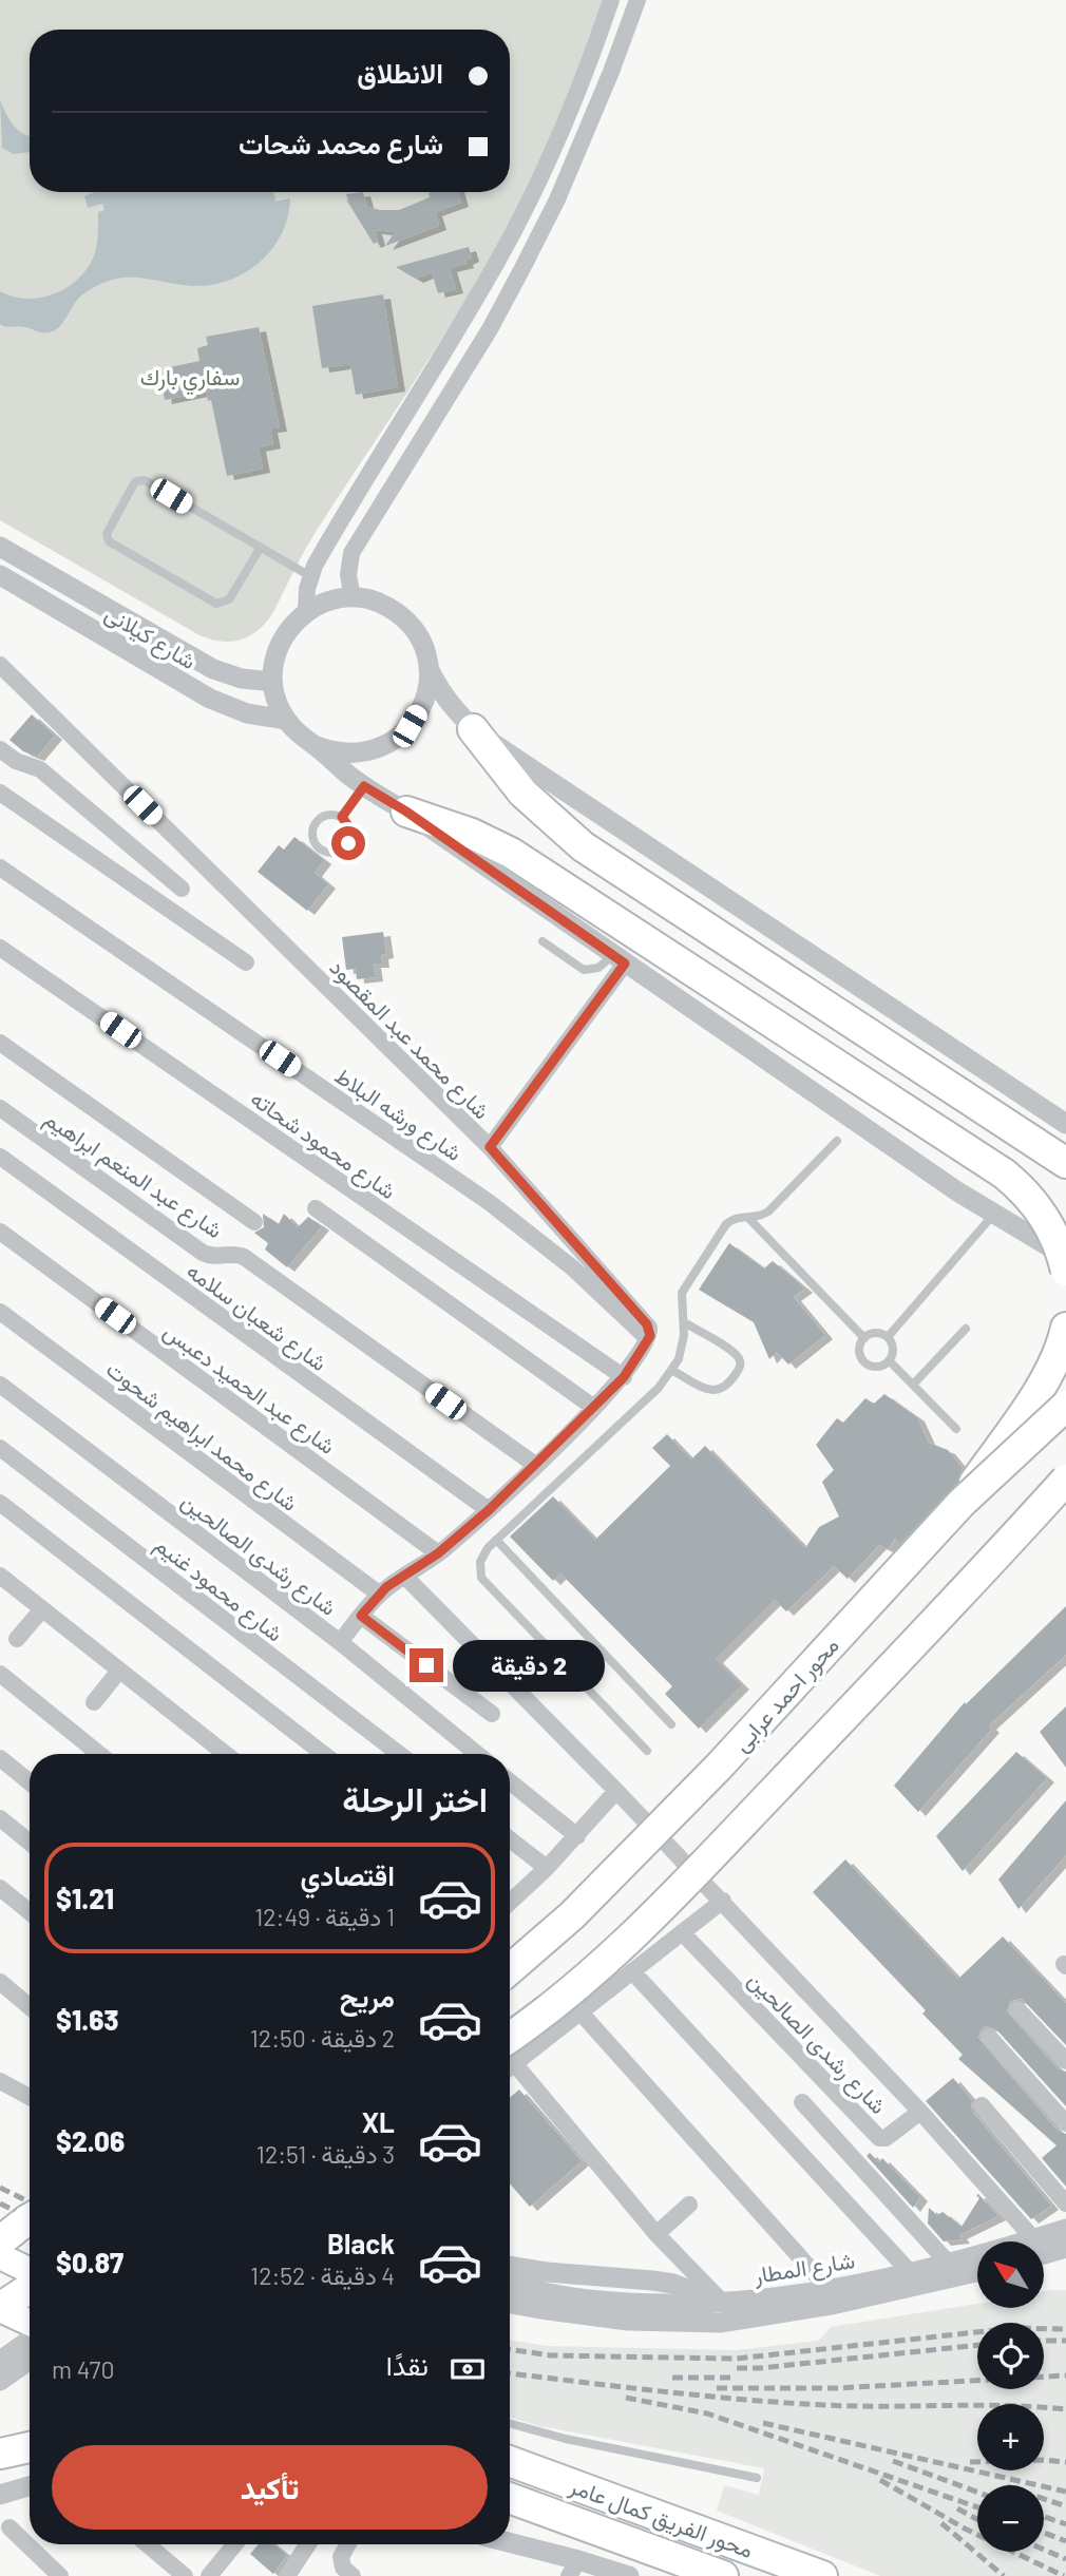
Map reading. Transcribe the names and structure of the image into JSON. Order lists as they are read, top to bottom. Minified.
{"streets":{"highway":["محور احمد عرابى","محور الفريق كمال عامر"],"street":["شارع كيلانى","شارع محمد عبد المقصود","شارع ورشه البلاط","شارع محمود شحاته","شارع عبد المنعم ابراهيم","شارع شعبان سلامه","شارع عبد الحميد دعبس","شارع محمد ابراهيم شحوت","شارع رشدى الصالحين","شارع محمود غنيم","شارع المطار"]},"crossings":[["شارع محمد عبد المقصود","شارع ورشه البلاط"],["شارع رشدى الصالحين","شارع المطار"]],"parks":["سفاري بارك"],"north":"top left","page":{"banner":["الانطلاق","شارع محمد شحات"],"bubble":"2 دقيقة","heading":"اختر الرحلة","list":[{"name":"اقتصادي","note":"1 دقيقة · 12:49","value":"$1.21"},{"name":"مريح","note":"2 دقيقة · 12:50","value":"$1.63"},{"name":"XL","note":"3 دقيقة · 12:51","value":"$2.06"},{"name":"Black","note":"4 دقيقة · 12:52","value":"$0.87"}],"map_buttons":["+","−"],"pay":["نقدًا","470 m"],"buttons":"تأكيد"}}
